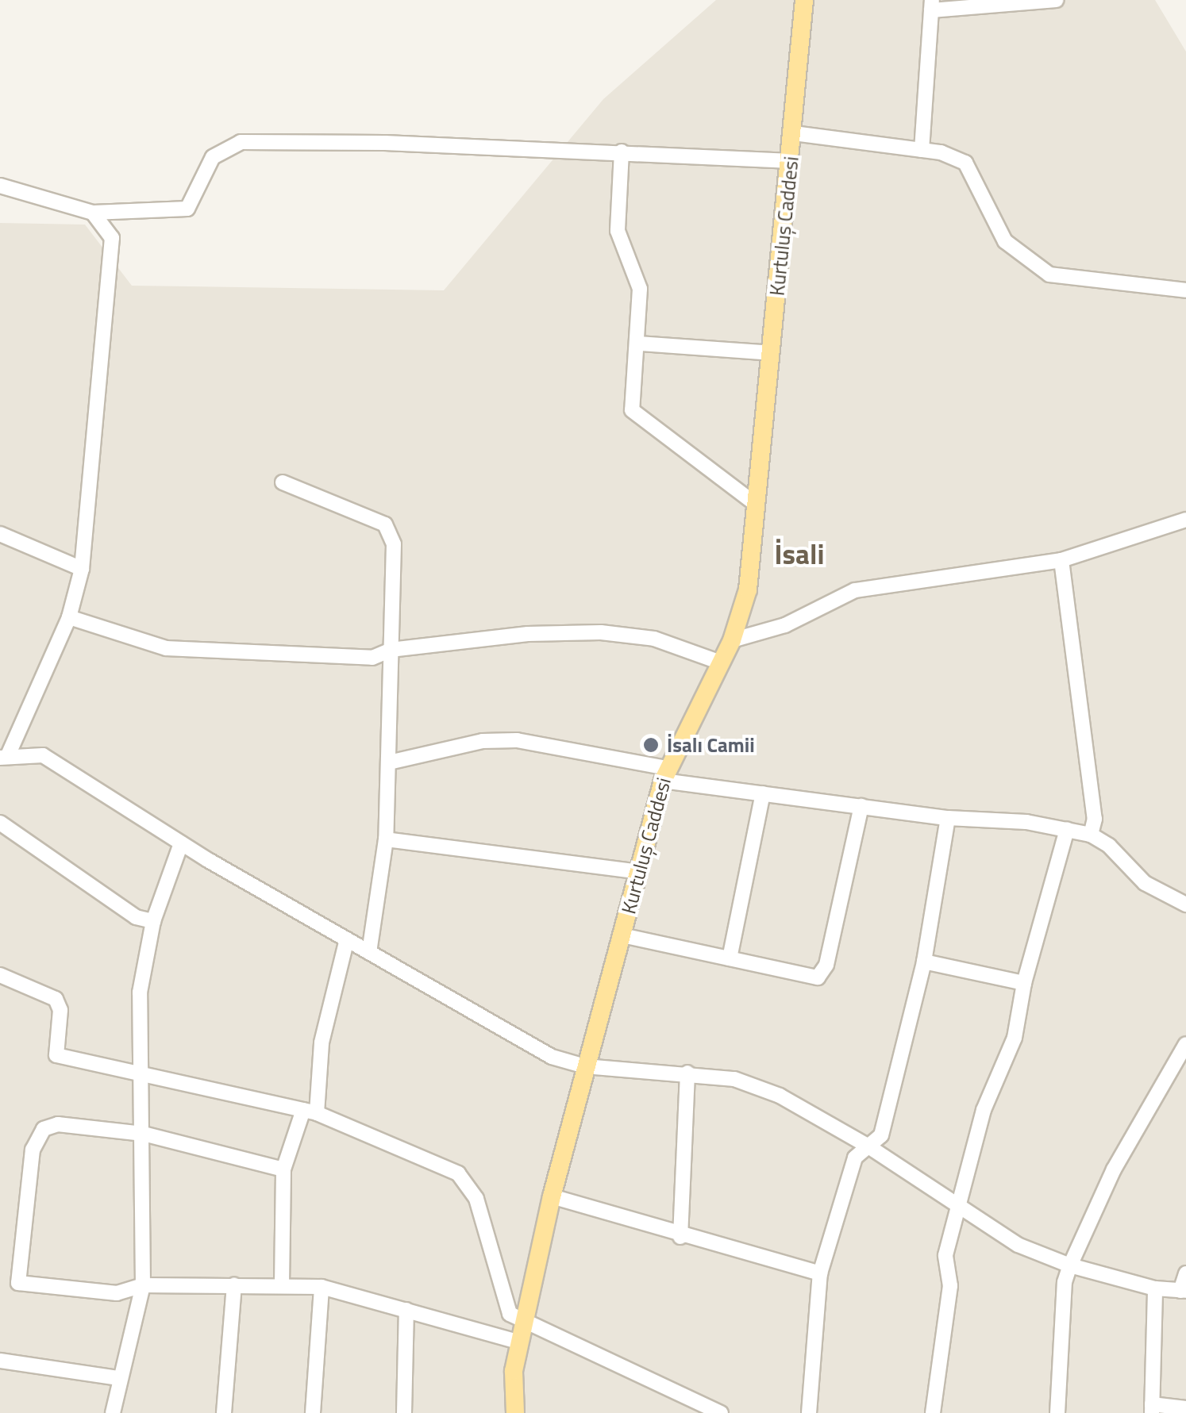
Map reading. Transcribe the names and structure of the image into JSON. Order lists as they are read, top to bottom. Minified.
{"streets":{"main road":["Kurtuluş Caddesi"]},"districts":["İsali"],"places":["İsalı Camii"]}
